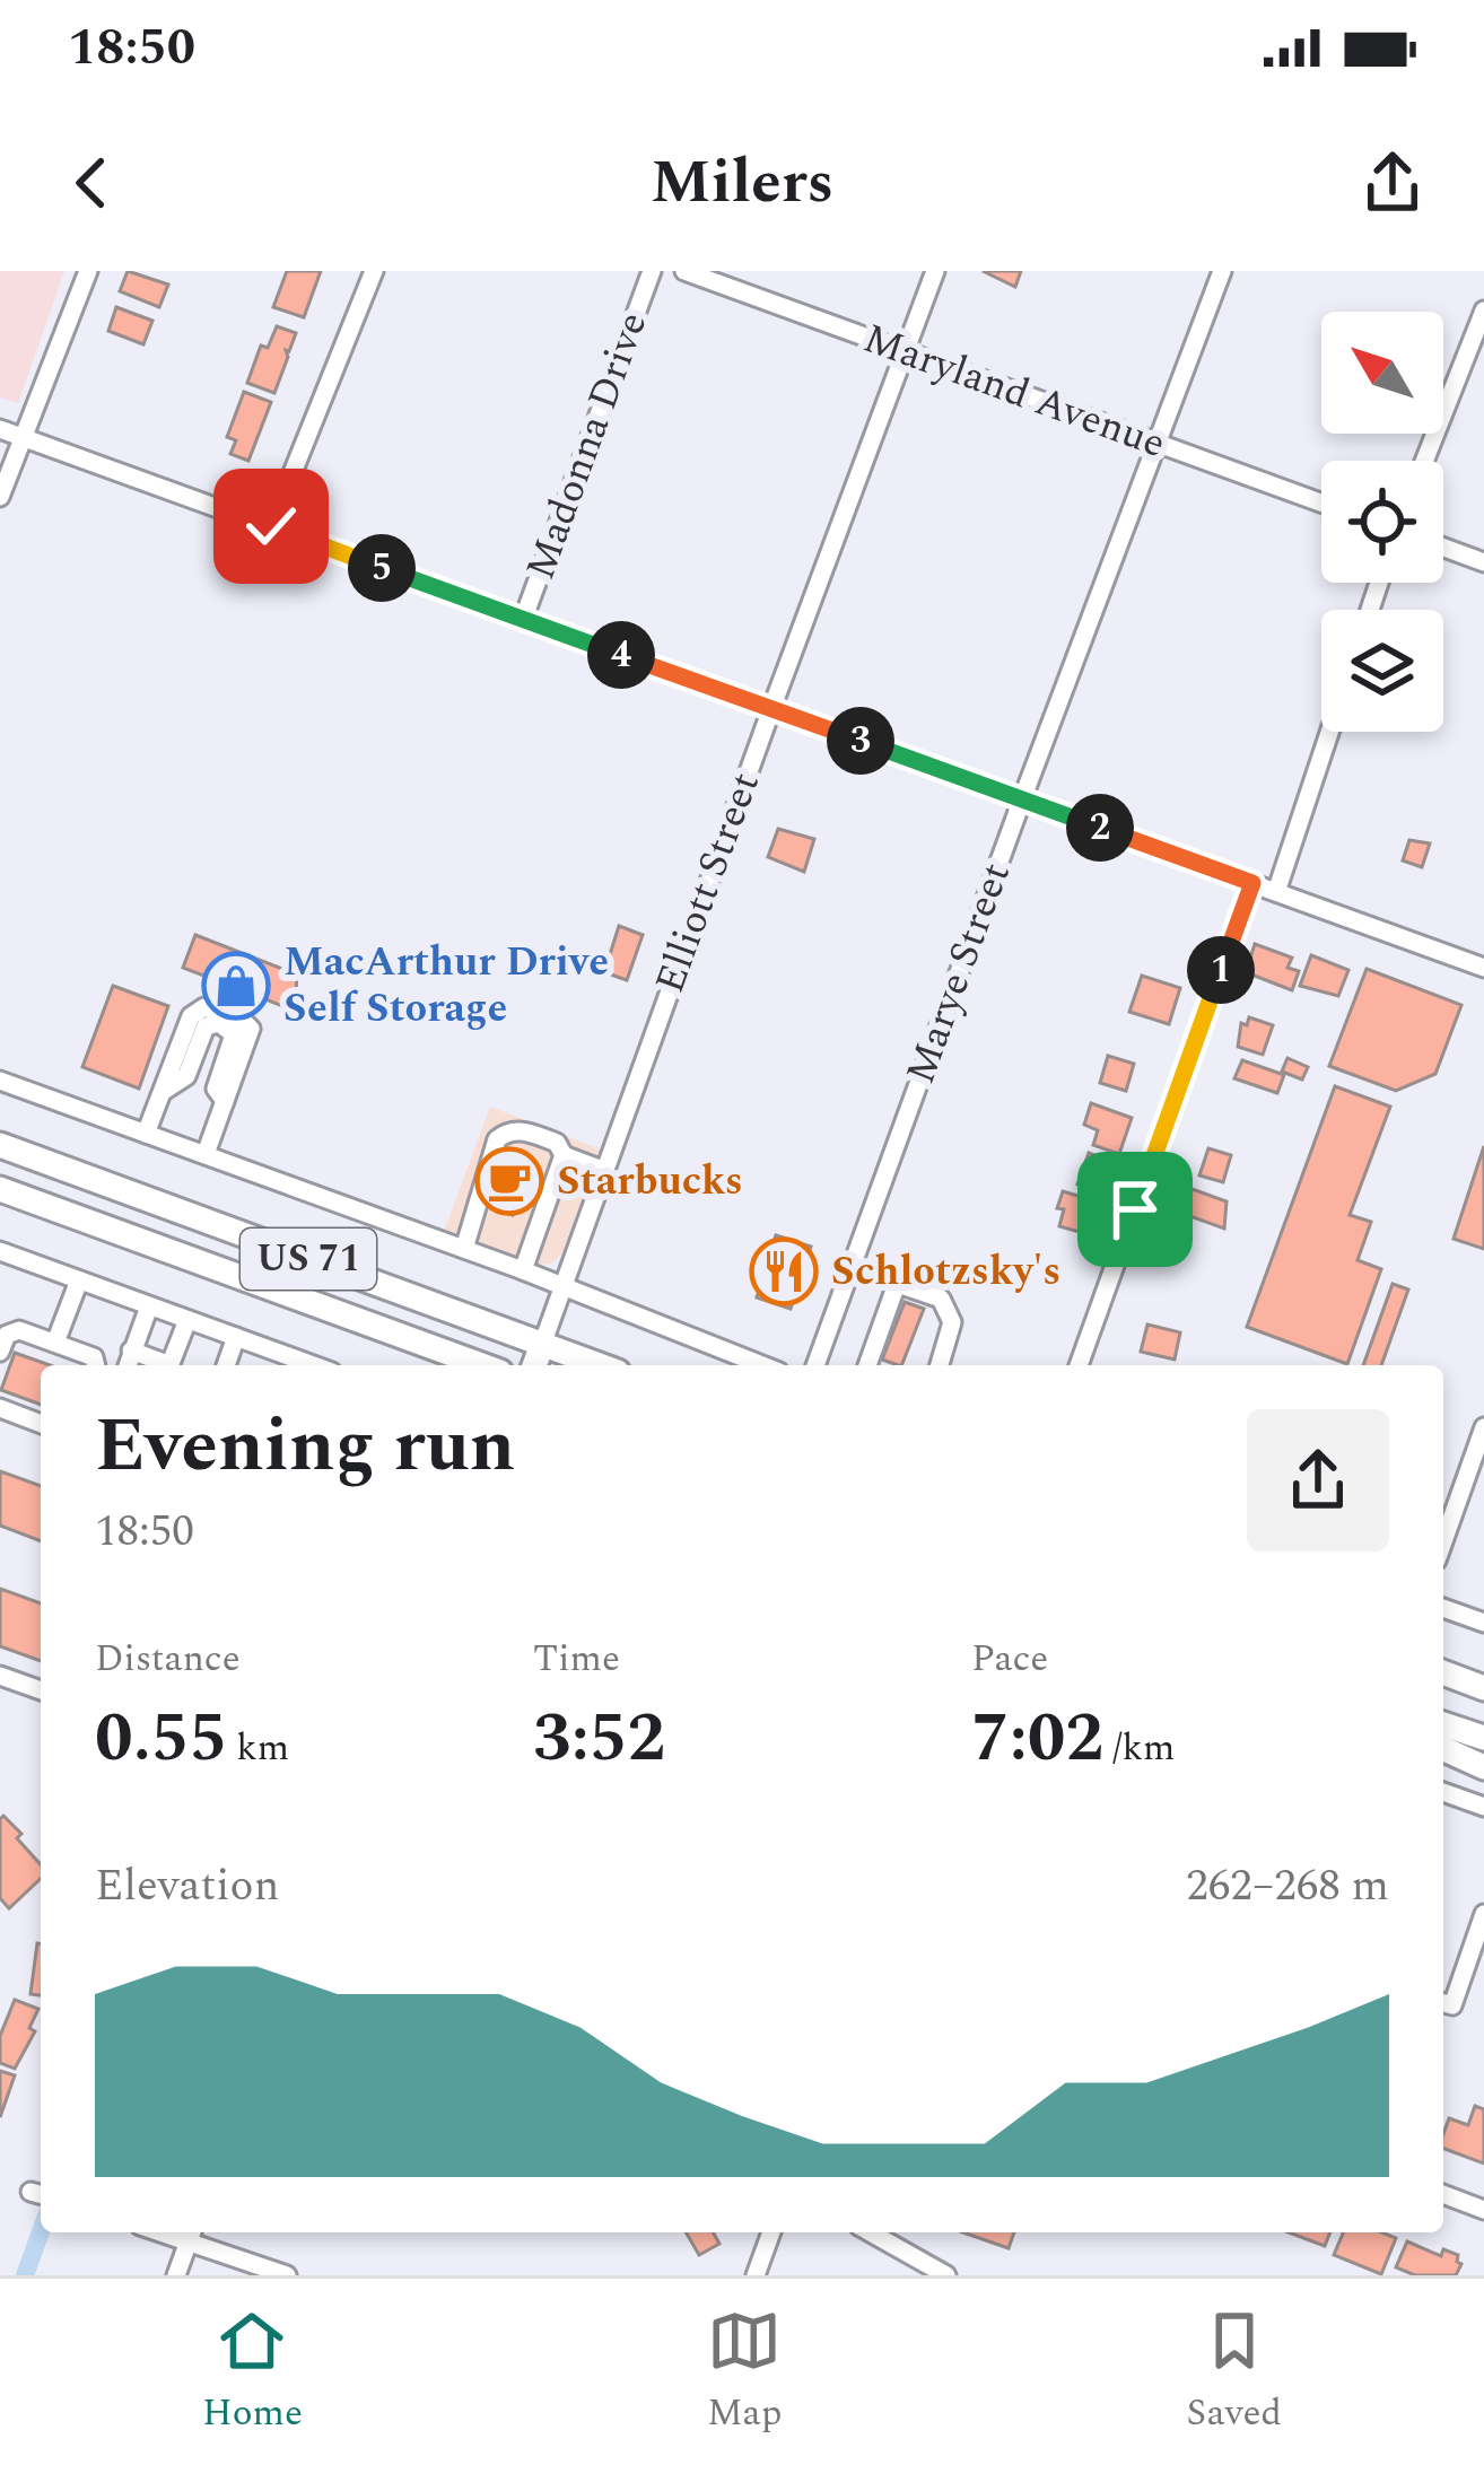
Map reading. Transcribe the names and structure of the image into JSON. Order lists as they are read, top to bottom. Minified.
{"streets":{"highway":["US 71"],"street":["Maryland Avenue","Madonna Drive","Elliott Street","Marye Street"]},"crossings":[["Maryland Avenue","Elliott Street"],["Maryland Avenue","Marye Street"],["Elliott Street","US 71"]],"places":{"shop":["MacArthur Drive Self Storage"],"cafe":["Starbucks"],"restaurant":["Schlotzsky's"]},"north":"top left","page":{"status":"18:50","header":"Milers","pins":["5","4","3","2","1"],"heading":["Evening run","18:50"],"stats":[["Distance","0.55 km"],["Time","3:52"],["Pace","7:02 /km"]],"chart":["Elevation","262–268 m"],"tabs":["Home","Map","Saved"]}}
